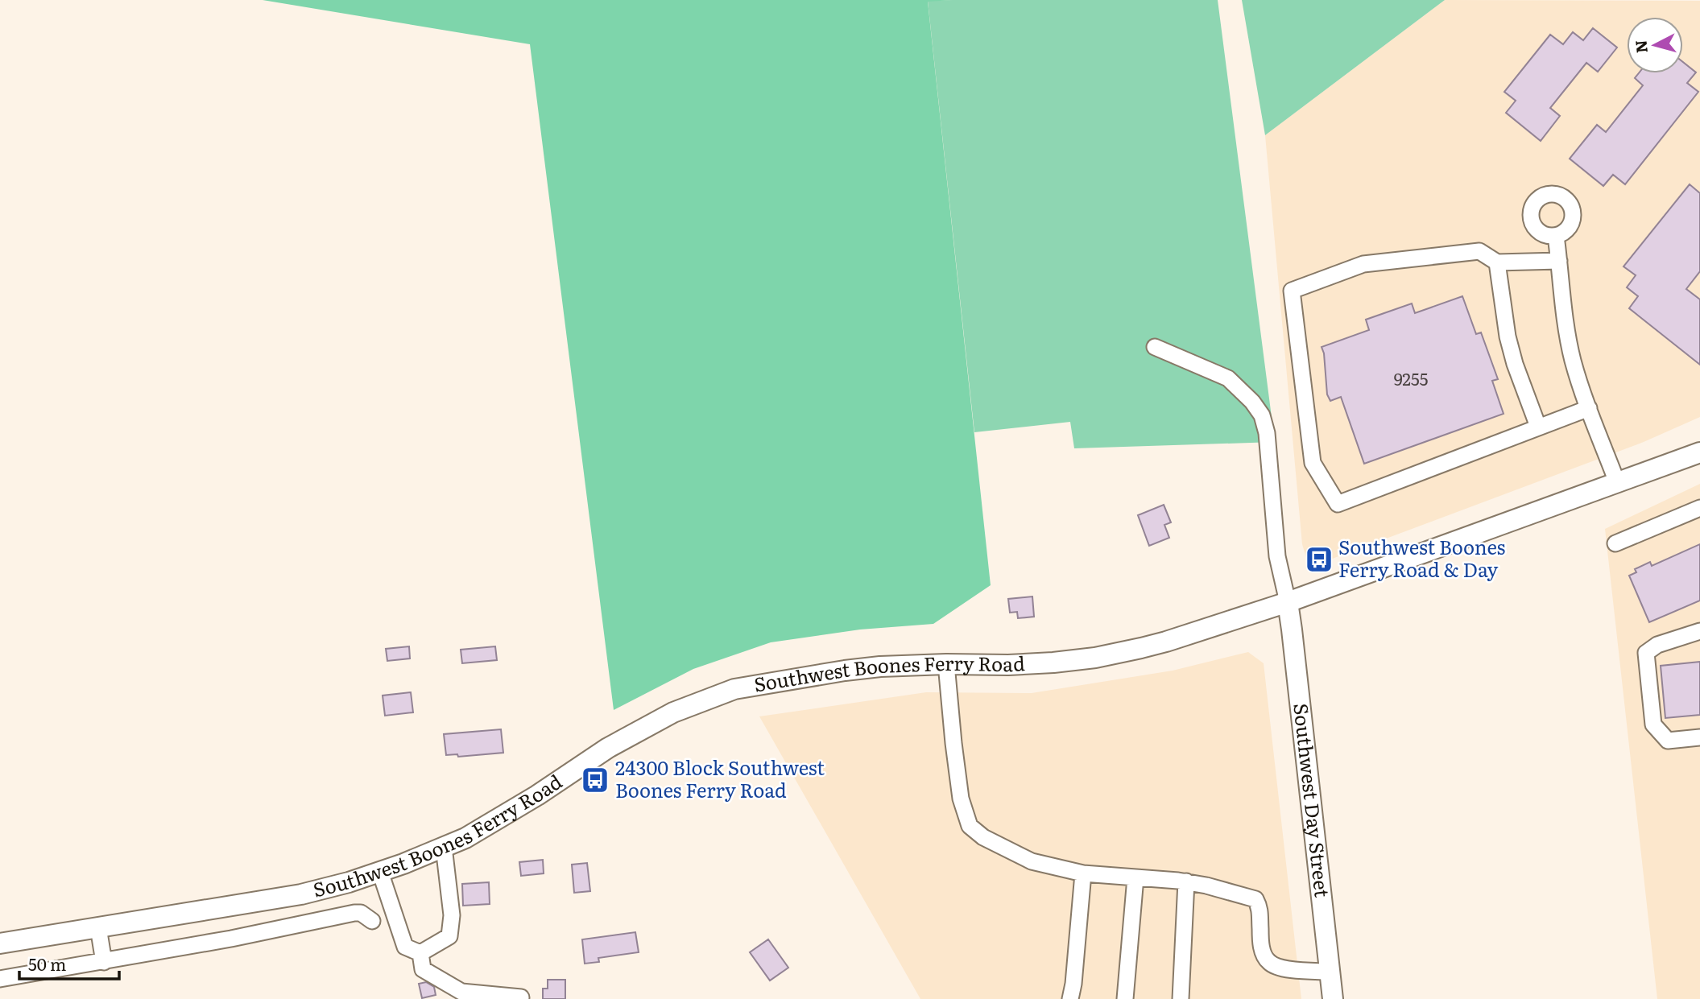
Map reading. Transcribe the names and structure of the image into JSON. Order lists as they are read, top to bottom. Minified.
{"streets":{"main road":["Southwest Boones Ferry Road","Southwest Day Street"]},"crossings":[["Southwest Boones Ferry Road","Southwest Day Street"]],"places":{"bus stop":["Southwest Boones Ferry Road & Day","24300 Block Southwest Boones Ferry Road"]},"house_numbers":["9255"],"scale_bar":"50 m","north":"left"}
